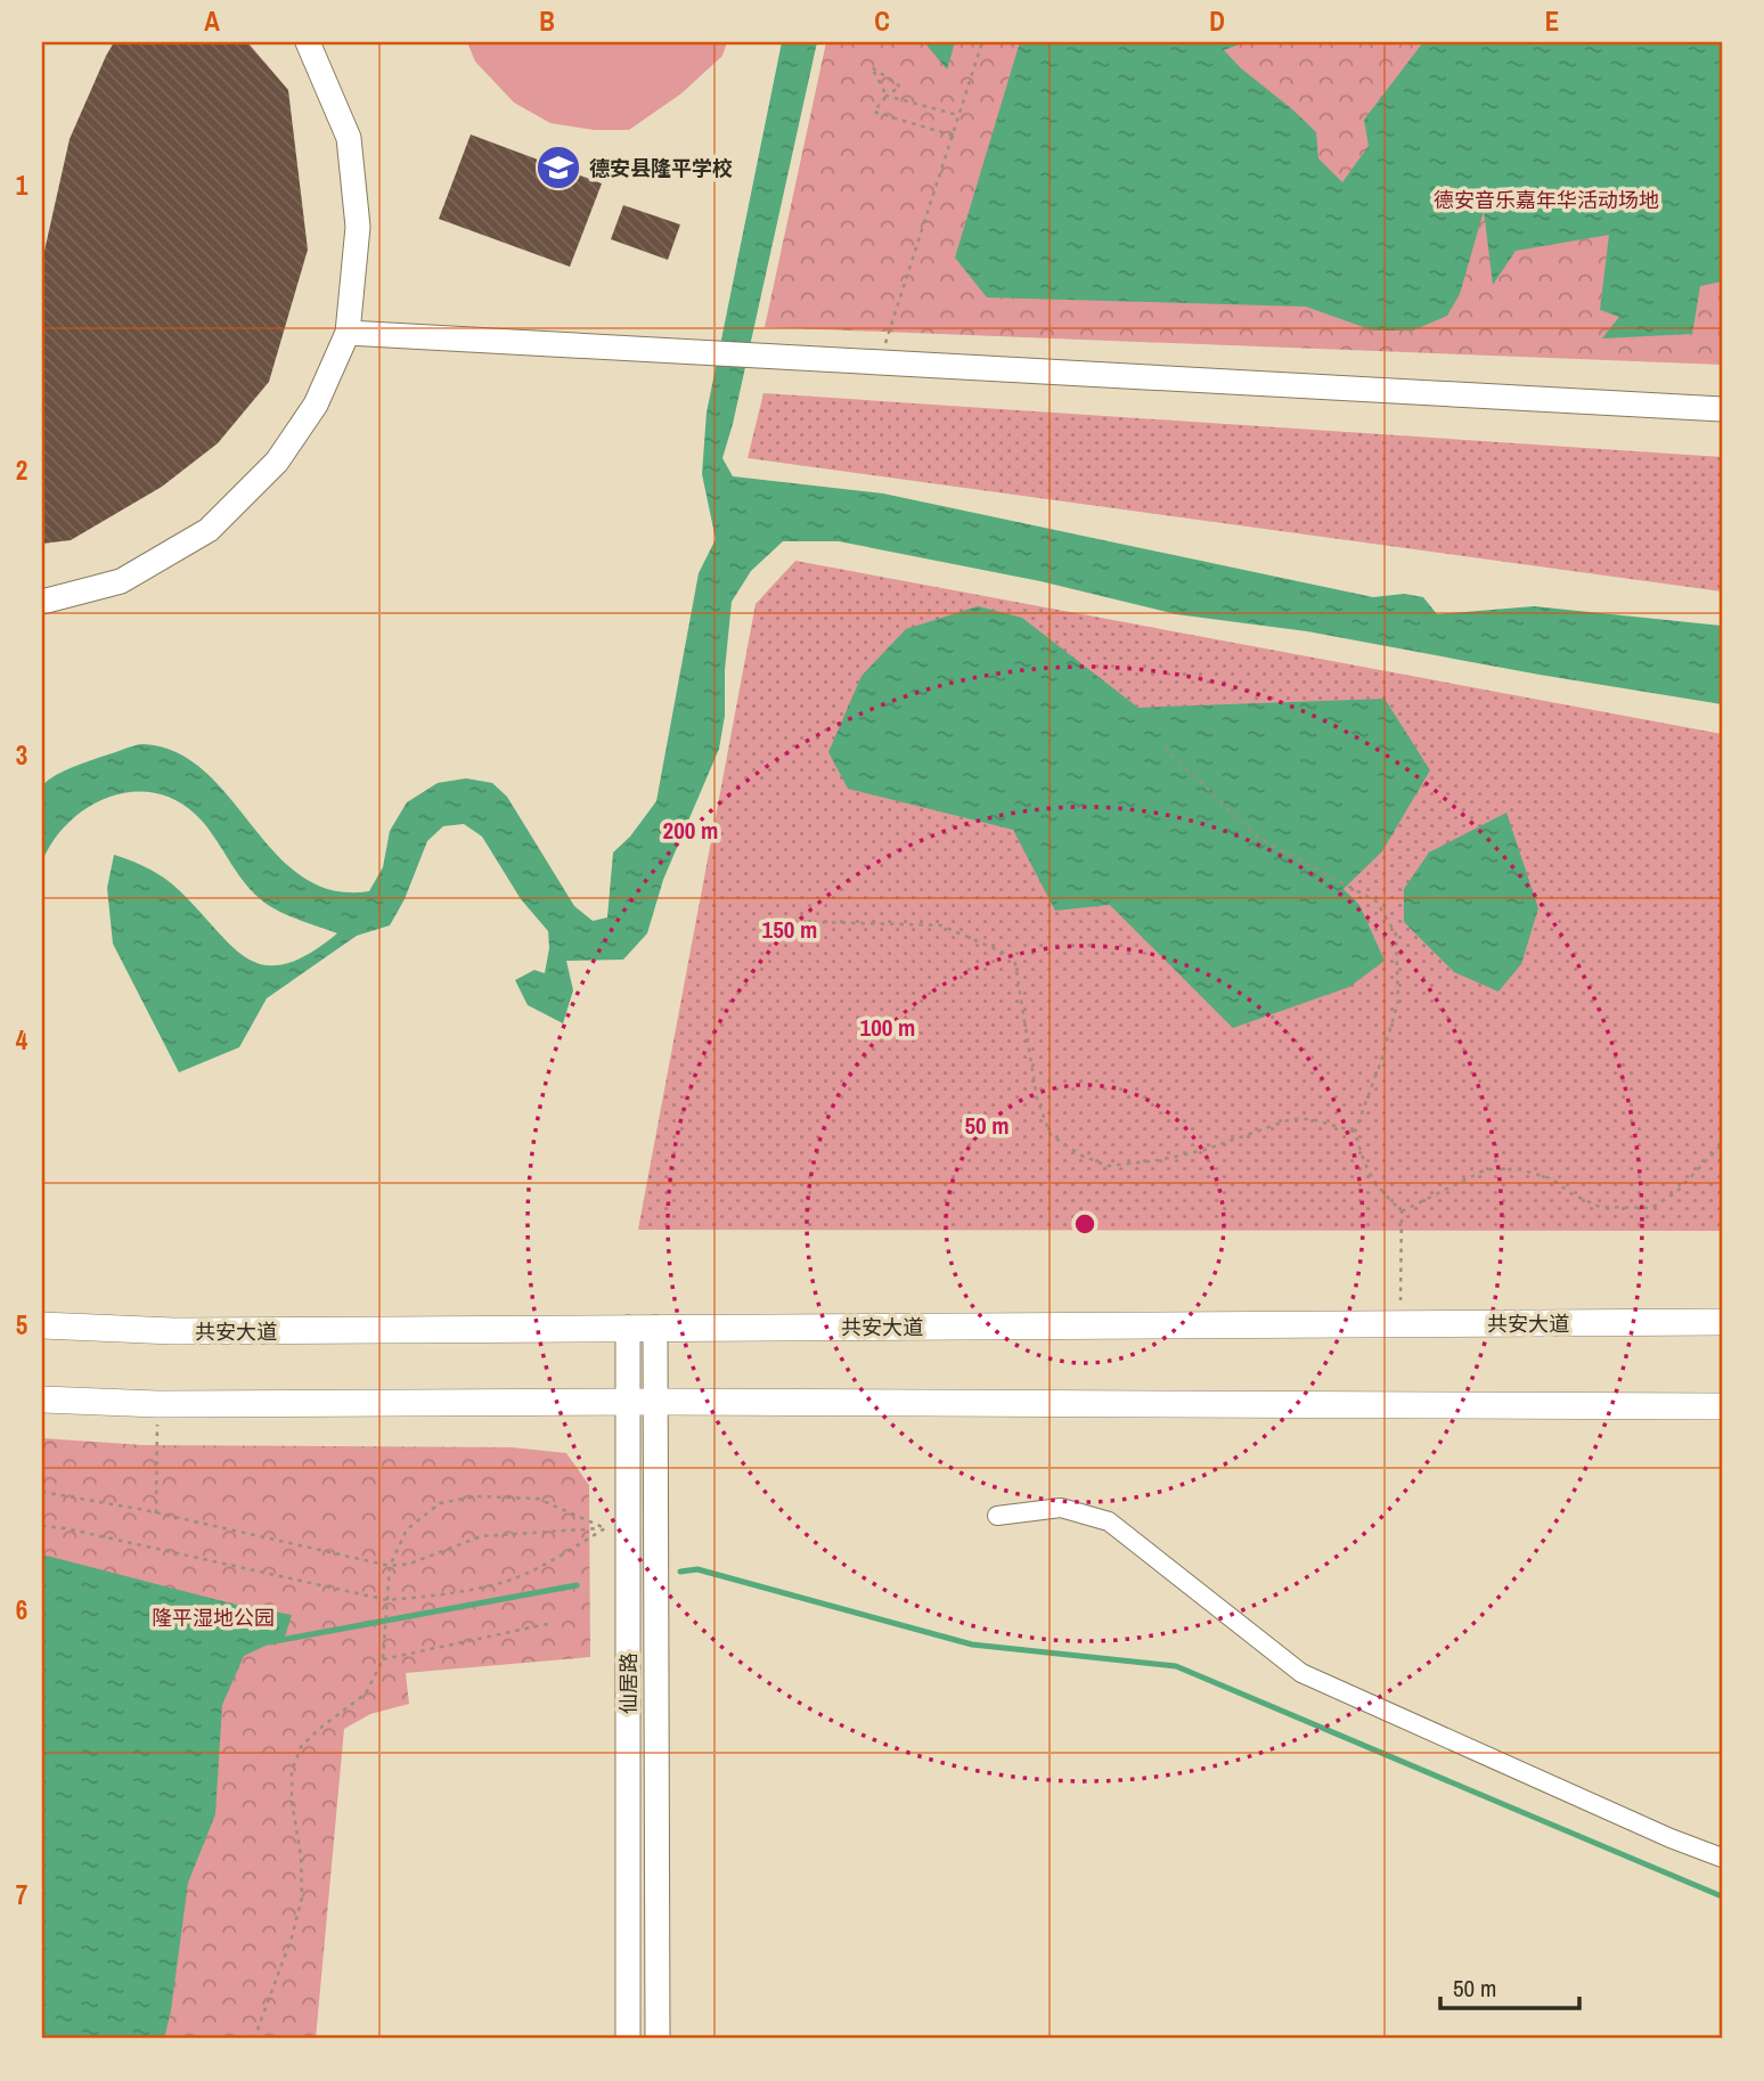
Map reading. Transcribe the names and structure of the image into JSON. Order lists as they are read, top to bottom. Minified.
{"streets":{"main road":["共安大道"],"street":["仙居路"]},"crossings":[["共安大道","仙居路"]],"parks":["德安音乐嘉年华活动场地","隆平湿地公园"],"places":{"school or university":["德安县隆平学校"]},"scale_bar":"50 m","grid":{"columns":["A","B","C","D","E"],"rows":["1","2","3","4","5","6","7"]},"rings":["200 m","150 m","100 m","50 m"]}
